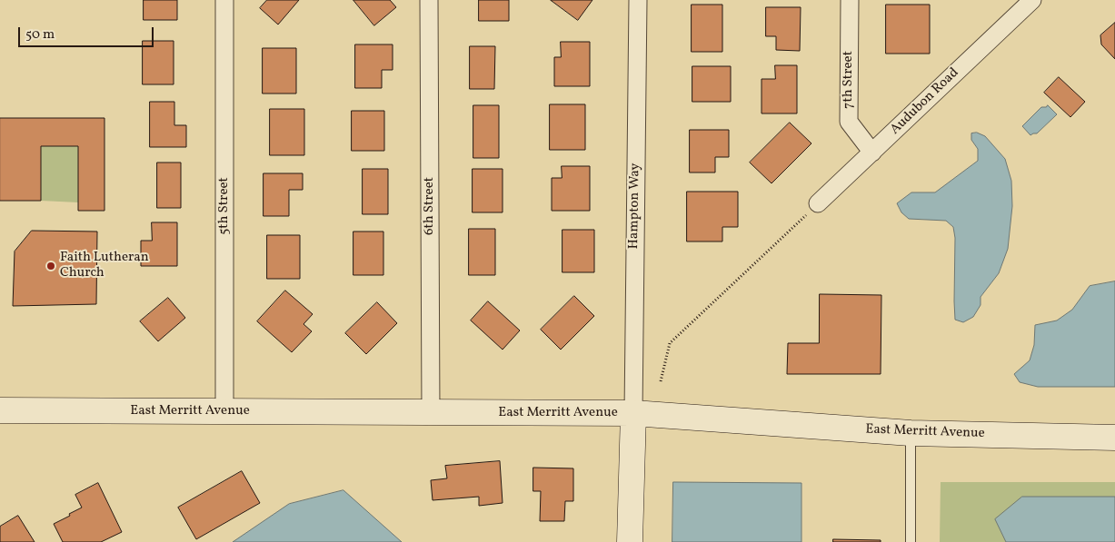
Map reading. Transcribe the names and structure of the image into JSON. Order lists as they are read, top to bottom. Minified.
{"streets":{"street":["7th Street","Audubon Road","5th Street","6th Street","Hampton Way","East Merritt Avenue"]},"crossings":[["7th Street","Audubon Road"],["5th Street","East Merritt Avenue"],["6th Street","East Merritt Avenue"],["Hampton Way","East Merritt Avenue"]],"places":["Faith Lutheran Church"],"scale_bar":"50 m"}
